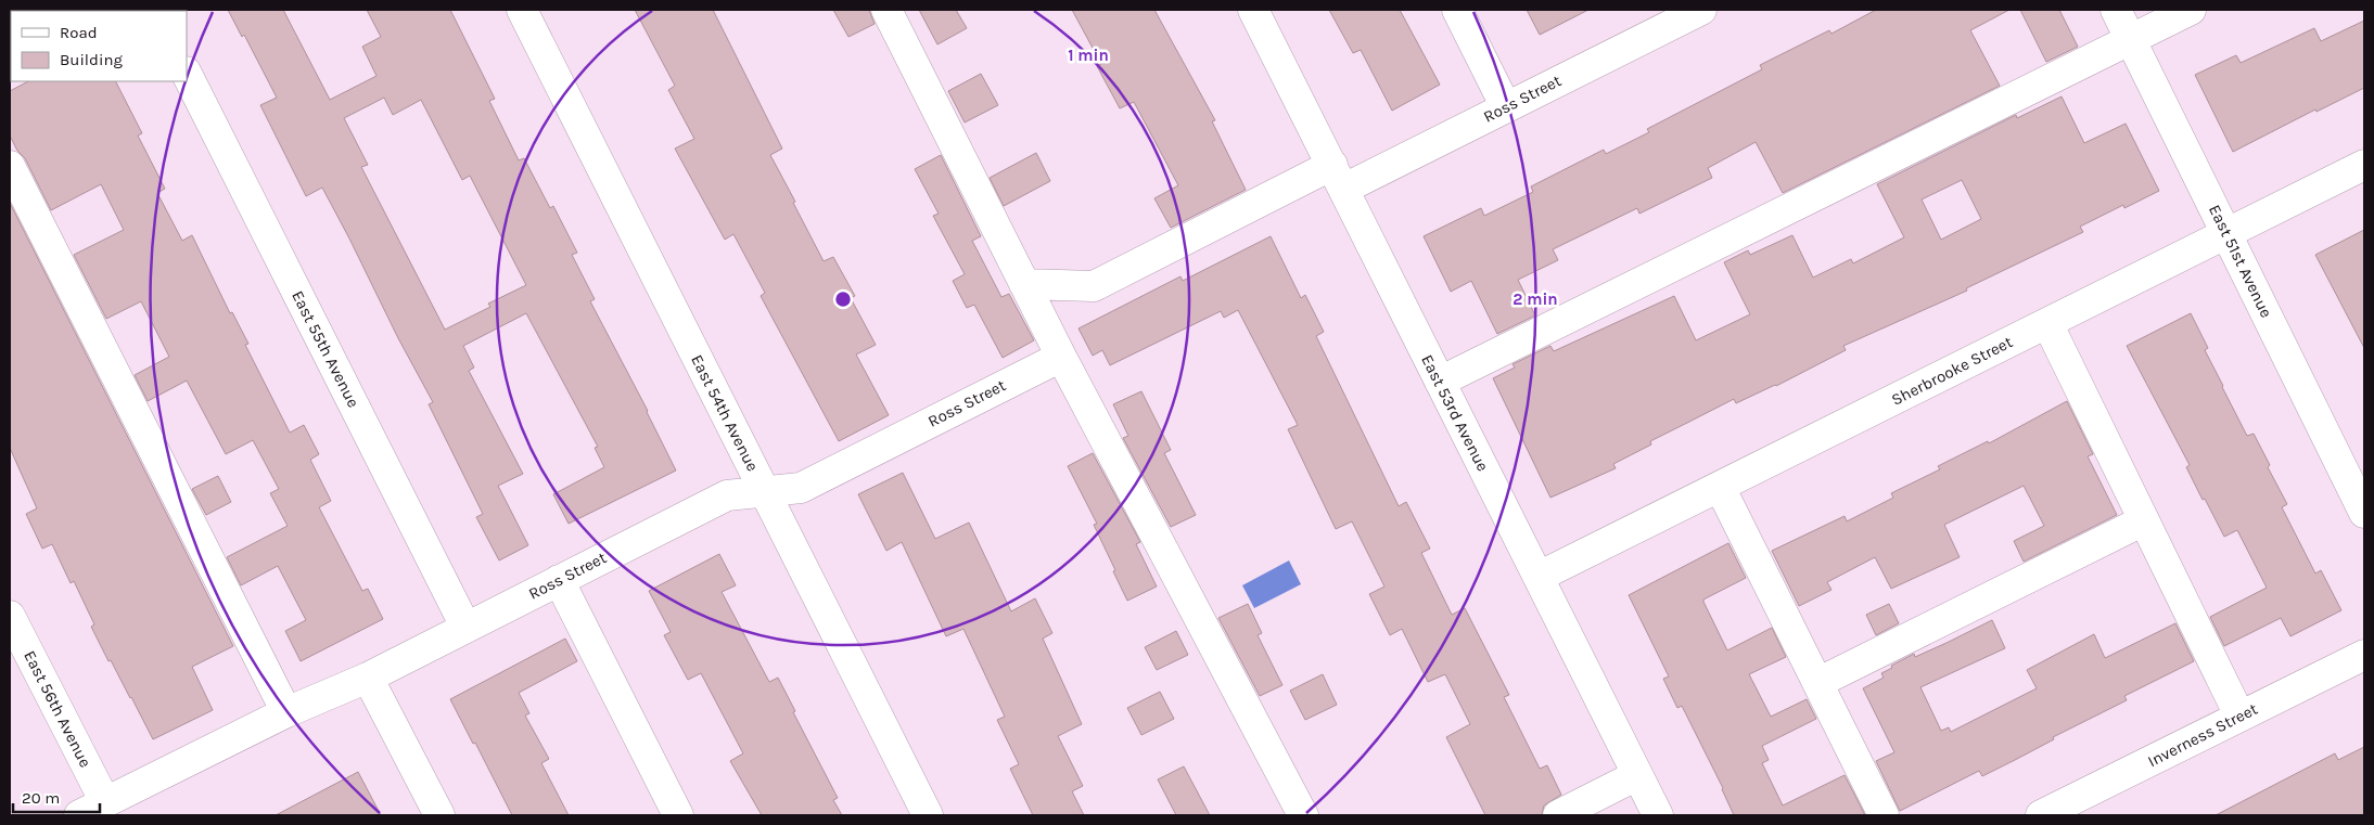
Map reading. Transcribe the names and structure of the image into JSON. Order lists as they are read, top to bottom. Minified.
{"streets":{"street":["Ross Street","East 51st Avenue","East 55th Avenue","Sherbrooke Street","East 54th Avenue","East 53rd Avenue","East 56th Avenue","Inverness Street"]},"crossings":[["Ross Street","East 55th Avenue"],["Ross Street","East 54th Avenue"],["Ross Street","East 53rd Avenue"],["Ross Street","East 56th Avenue"],["East 51st Avenue","Sherbrooke Street"],["Sherbrooke Street","East 53rd Avenue"]],"legend":["Road","Building"],"scale_bar":"20 m","rings":["1 min","2 min"]}
